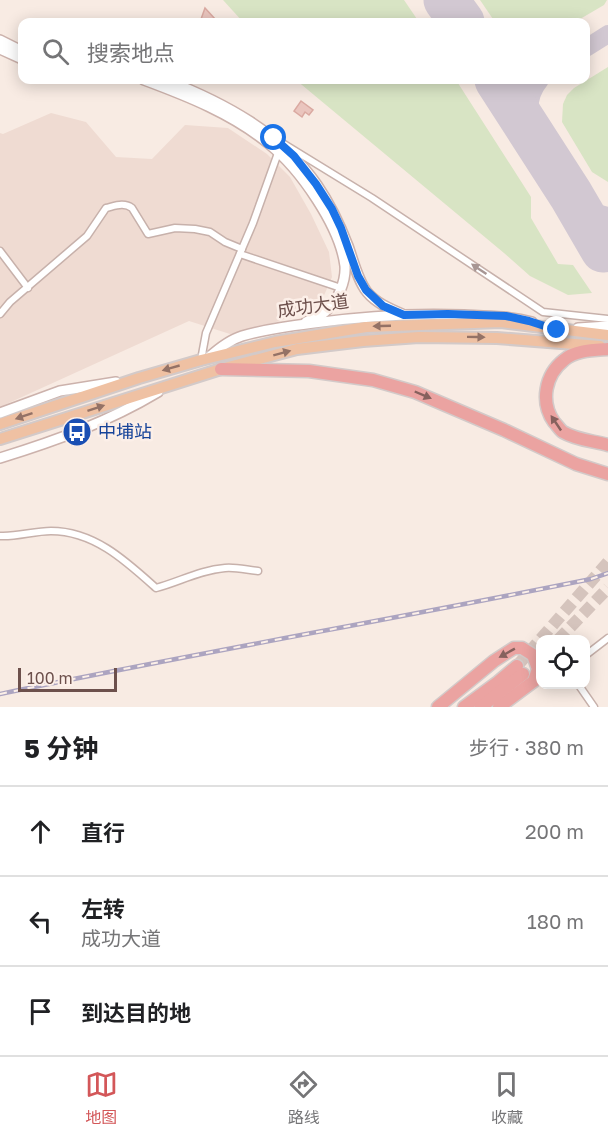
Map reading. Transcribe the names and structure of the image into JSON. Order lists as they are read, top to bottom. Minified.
{"streets":{"main road":["成功大道"]},"places":{"bus stop":["中埔站"]},"scale_bar":"100 m","page":{"search":"搜索地点","scale":"100 m","heading":["5 分钟","步行 · 380 m"],"list":[["直行","200 m"],["左转","成功大道","180 m"],"到达目的地"],"nav":["地图","路线","收藏"]}}
